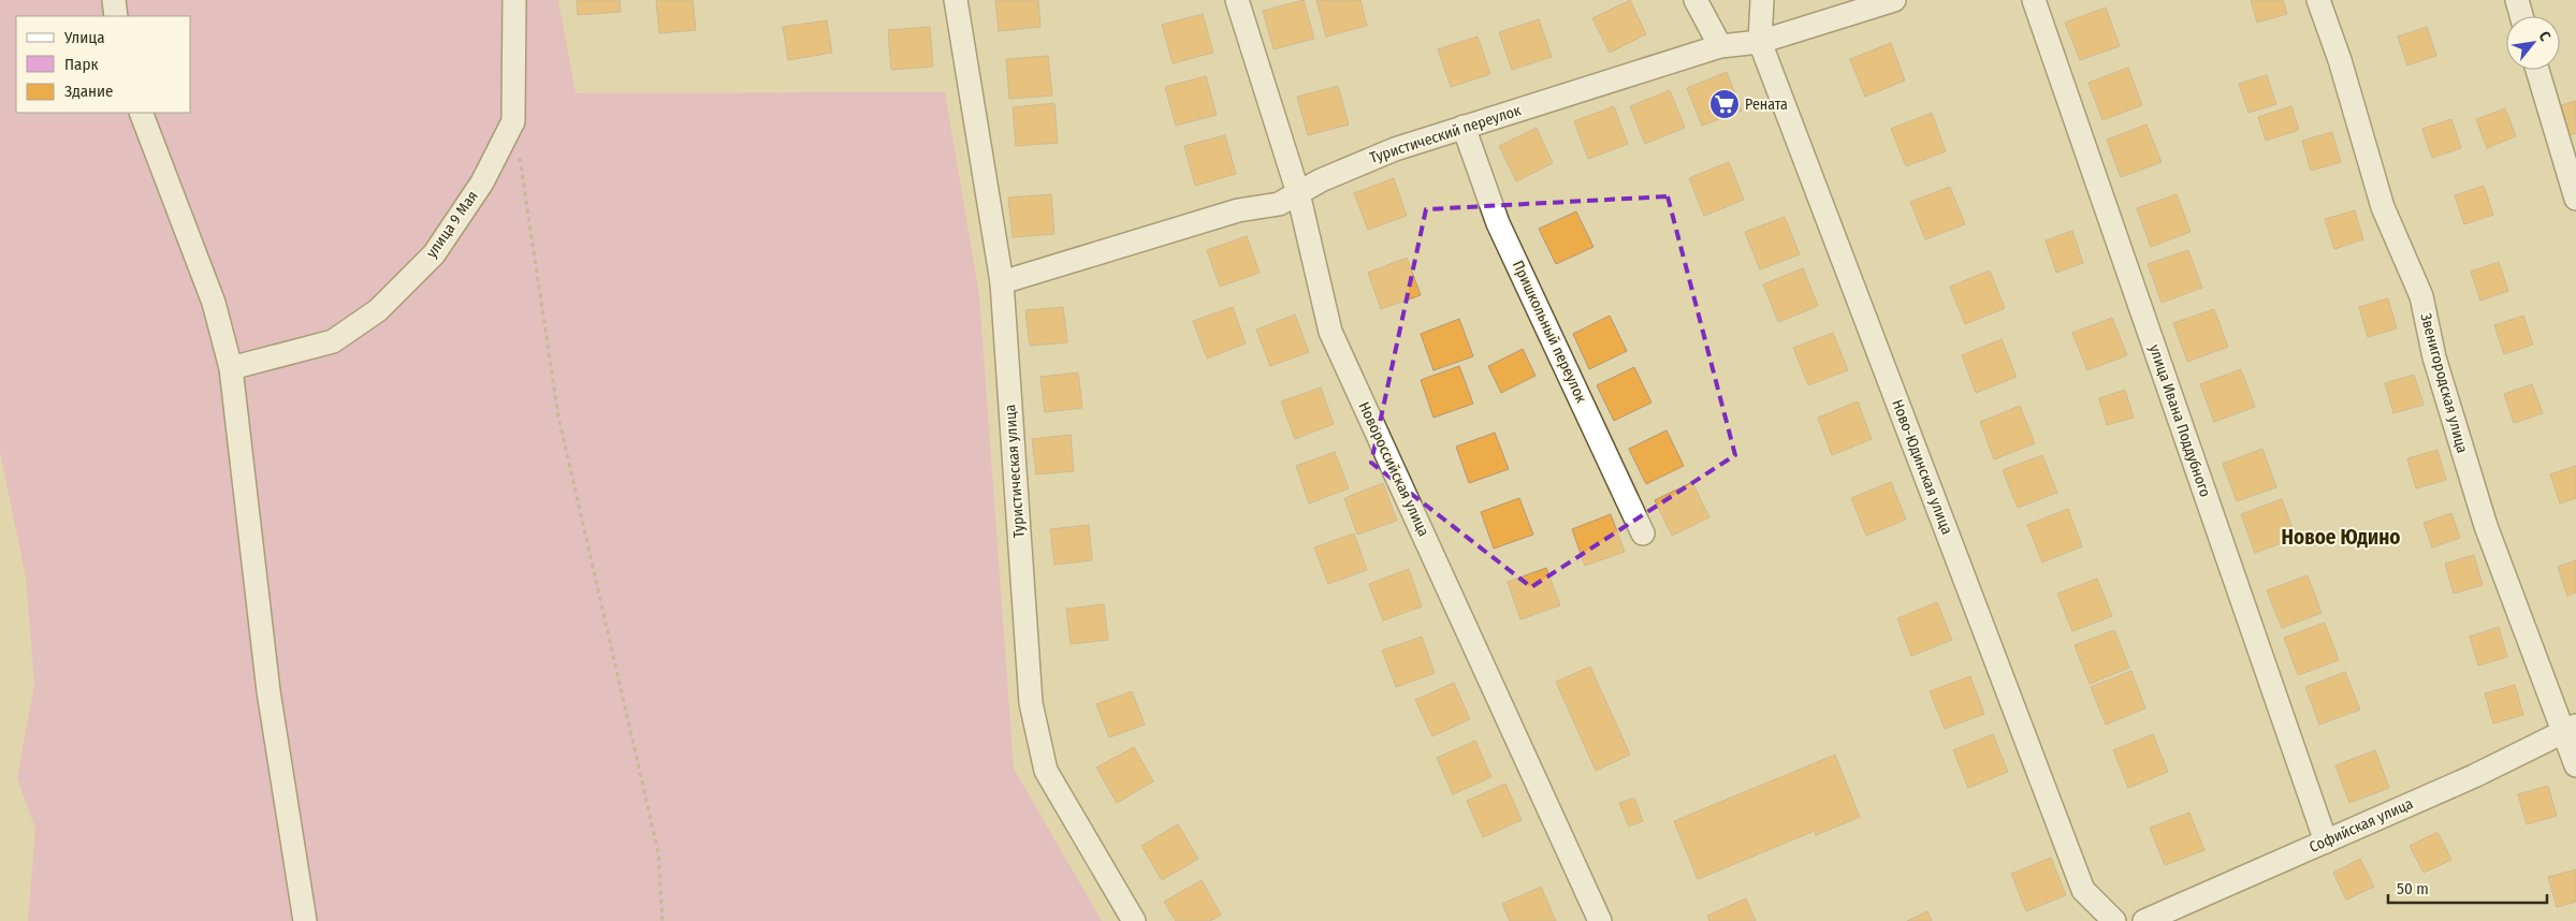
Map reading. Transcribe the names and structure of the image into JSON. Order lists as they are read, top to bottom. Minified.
{"streets":{"street":["Туристический переулок","улица 9 Мая","Пришкольный переулок","Звенигородская улица","улица Ивана Поддубного","Ново-Юдинская улица","Новороссийская улица","Туристическая улица","Софийская улица"]},"crossings":[["Туристический переулок","Пришкольный переулок"],["Туристический переулок","Ново-Юдинская улица"],["Туристический переулок","Новороссийская улица"],["Туристический переулок","Туристическая улица"],["Звенигородская улица","Софийская улица"],["улица Ивана Поддубного","Софийская улица"]],"districts":["Новое Юдино"],"places":{"supermarket":["Рената"]},"legend":["Улица","Парк","Здание"],"scale_bar":"50 m","north":"top right"}
